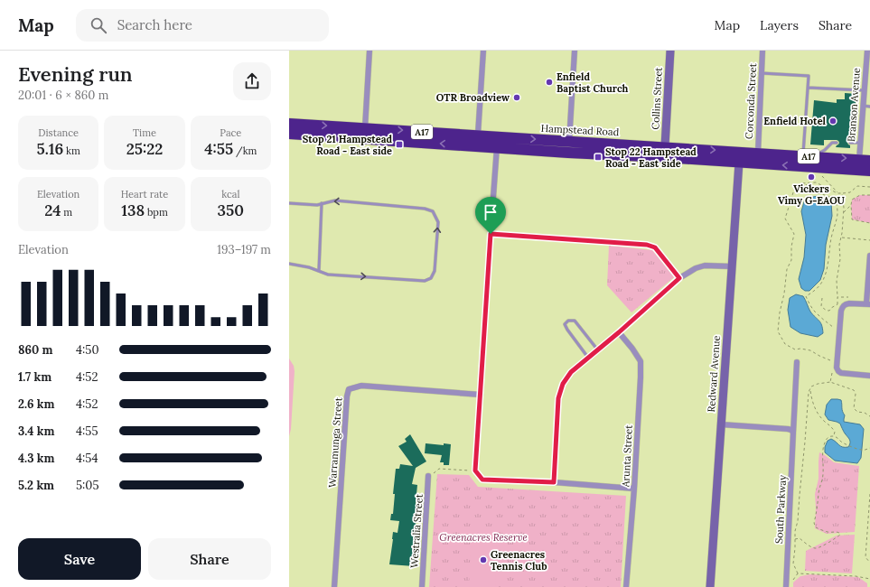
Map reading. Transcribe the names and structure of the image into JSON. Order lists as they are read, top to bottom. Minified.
{"streets":{"highway":["Hampstead Road","A17"],"street":["Collins Street","Corconda Street","Branson Avenue","Redward Avenue","Warramunga Street","Arunta Street","South Parkway","Westralia Street"]},"crossings":[["Collins Street","Hampstead Road"],["Corconda Street","Hampstead Road"],["Branson Avenue","Hampstead Road"],["Hampstead Road","Redward Avenue"]],"parks":["Greenacres Reserve"],"places":{"other":["Enfield Baptist Church","OTR Broadview","Enfield Hotel","Vickers Vimy G-EAOU","Greenacres Tennis Club"],"transit":["Stop 21 Hampstead Road - East side","Stop 22 Hampstead Road - East side"]},"page":{"header":"Map","search":"Search here","nav":["Map","Layers","Share"],"heading":["Evening run","20:01 · 6 × 860 m"],"stats":[["Distance","5.16 km"],["Time","25:22"],["Pace","4:55 /km"],["Elevation","24 m"],["Heart rate","138 bpm"],["kcal","350"]],"chart":["Elevation","193–197 m"],"list":[{"name":"860 m","note":"4:50"},{"name":"1.7 km","note":"4:52"},{"name":"2.6 km","note":"4:52"},{"name":"3.4 km","note":"4:55"},{"name":"4.3 km","note":"4:54"},{"name":"5.2 km","note":"5:05"}],"buttons":["Save","Share"]}}
